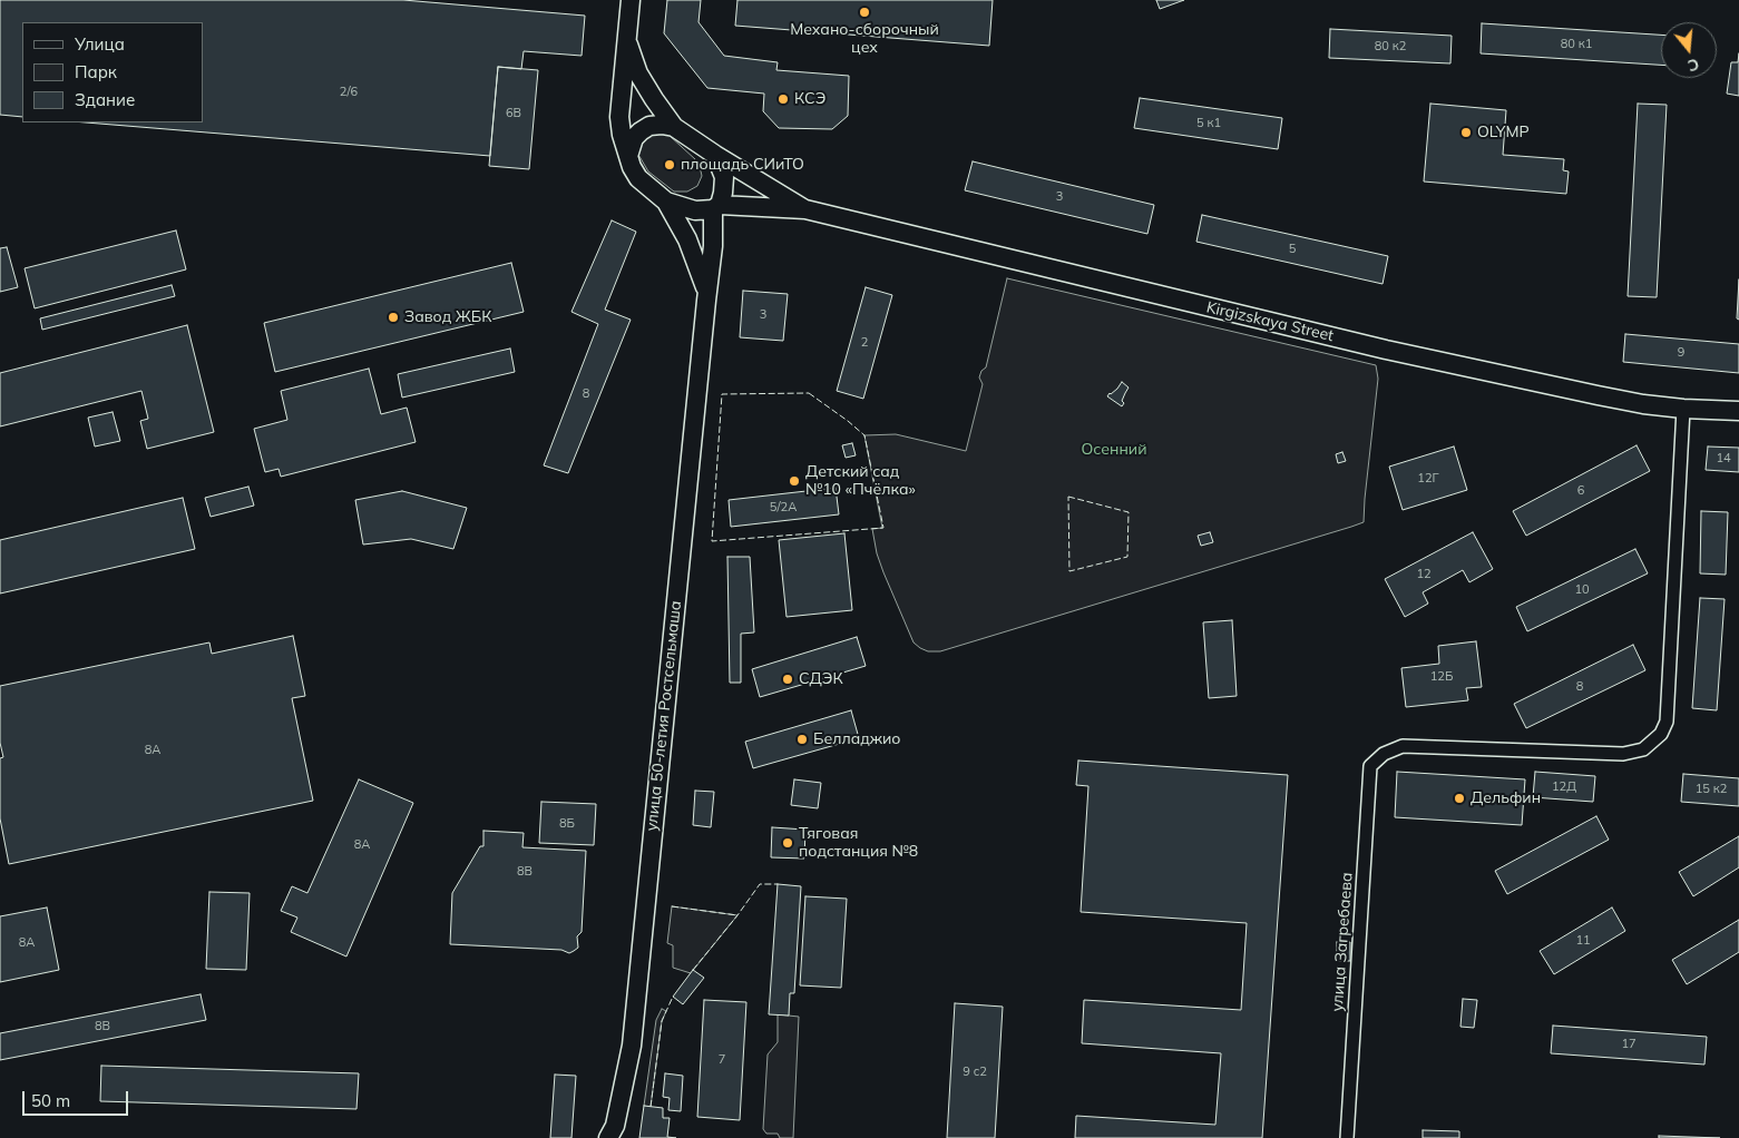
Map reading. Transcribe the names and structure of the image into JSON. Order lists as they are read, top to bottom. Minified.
{"streets":{"main road":["Kirgizskaya Street","улица 50-летия Ростсельмаша"],"street":["улица Загребаева"]},"crossings":[["Kirgizskaya Street","улица Загребаева"]],"parks":["Осенний"],"places":["Механо-сборочный цех","КСЭ","OLYMP","площадь СИиТО","Завод ЖБК","Детский сад №10 «Пчёлка»","СДЭК","Белладжио","Дельфин","Тяговая подстанция №8"],"house_numbers":["80 к1","80 к2","2/6","6В","5 к1","3","5","3","2","9","8","14","12Г","6","5/2А","12","10","12Б","8","8А","12Д","15 к2","8Б","8А","8В","11","8А","8В","17","7","9 с2"],"legend":["Улица","Парк","Здание"],"scale_bar":"50 m","north":"bottom"}
